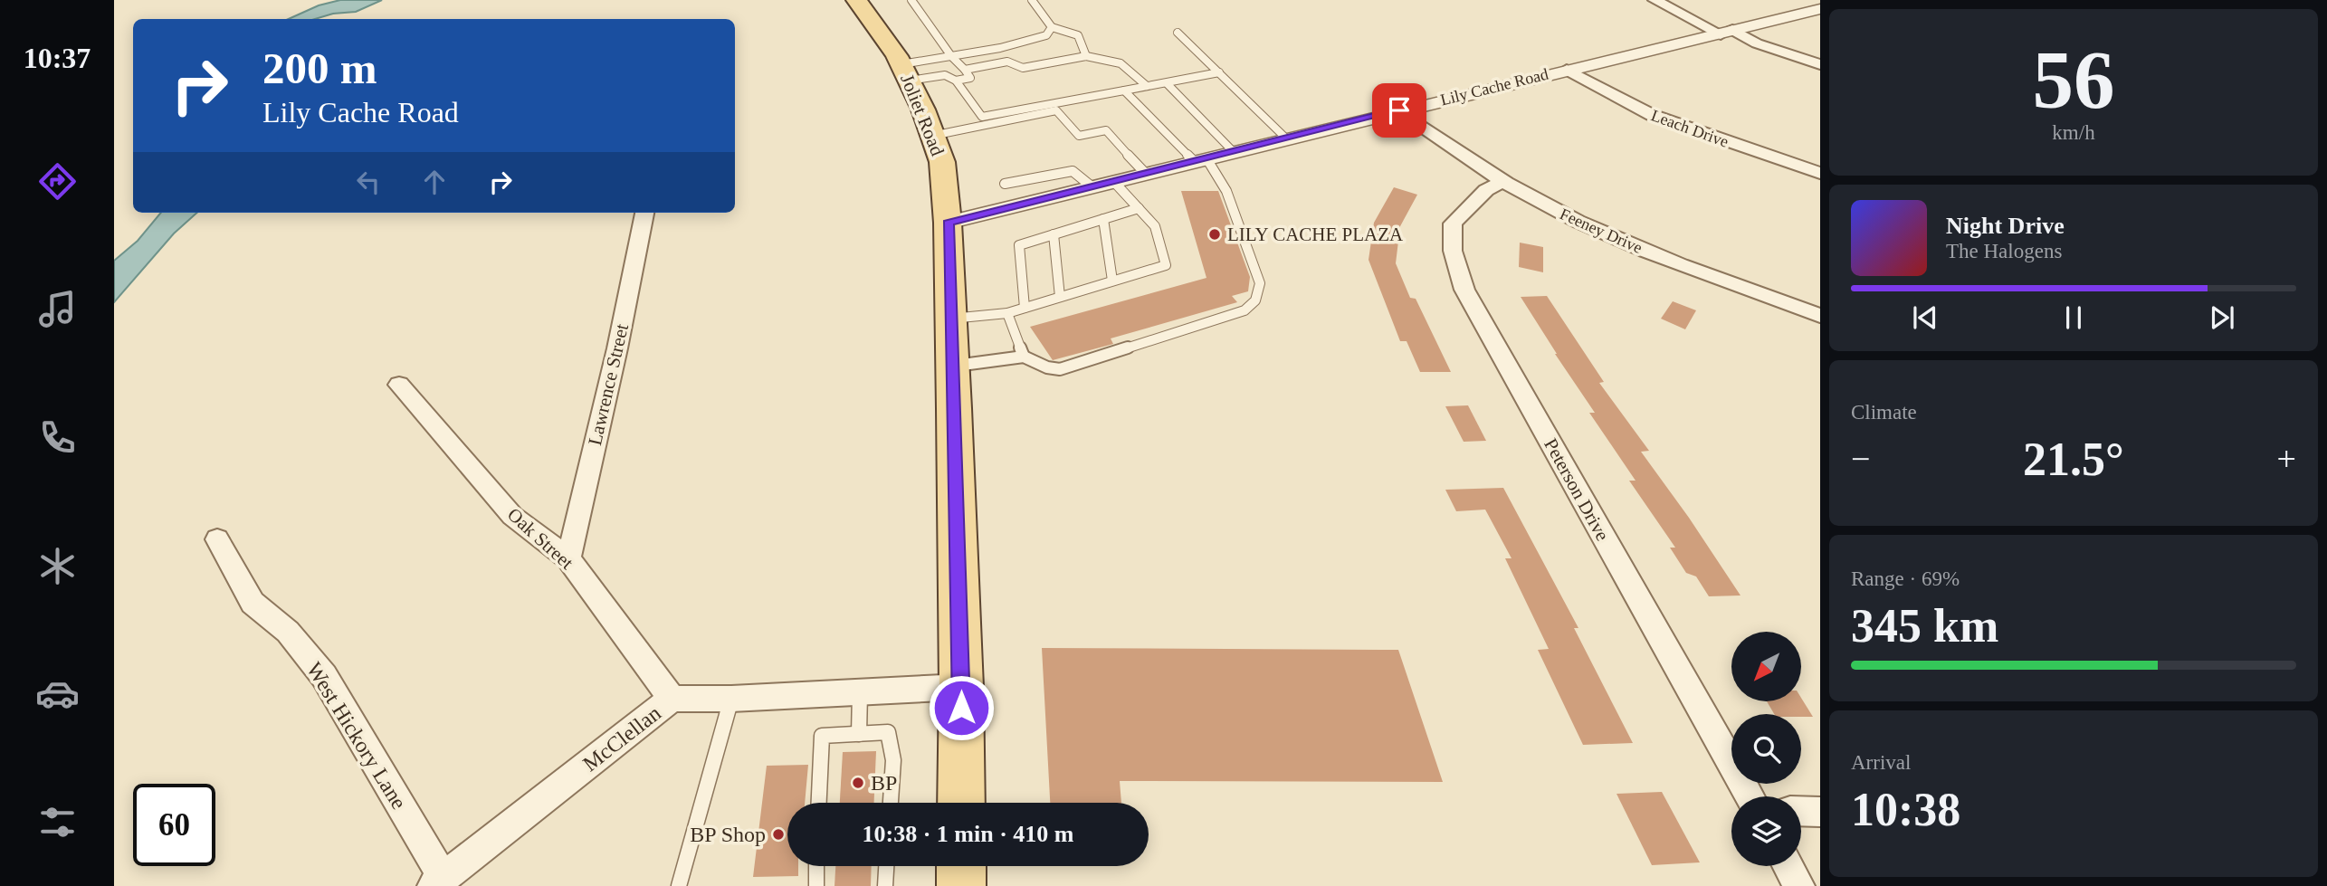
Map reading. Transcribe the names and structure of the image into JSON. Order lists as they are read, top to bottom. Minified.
{"streets":{"main road":["Joliet Road"],"street":["Lily Cache Road","Leach Drive","Feeney Drive","Lawrence Street","Peterson Drive","Oak Street","West Hickory Lane","McClellan"]},"crossings":[["Lily Cache Road","Joliet Road"],["Lily Cache Road","Leach Drive"],["Lily Cache Road","Feeney Drive"],["Joliet Road","McClellan"],["Feeney Drive","Peterson Drive"],["Lawrence Street","Oak Street"],["Oak Street","McClellan"],["West Hickory Lane","McClellan"]],"places":["LILY CACHE PLAZA","BP","BP Shop"],"north":"bottom left","page":{"tabs":"10:37","tile":[["56","km/h"],"Climate",["Range · 69%","345 km"],["Arrival","10:38"]],"turn":["200 m","Lily Cache Road"],"song":["Night Drive","The Halogens"],"heat":["−","21.5°","+"],"limit":"60","trip":"10:38 · 1 min · 410 m"}}
